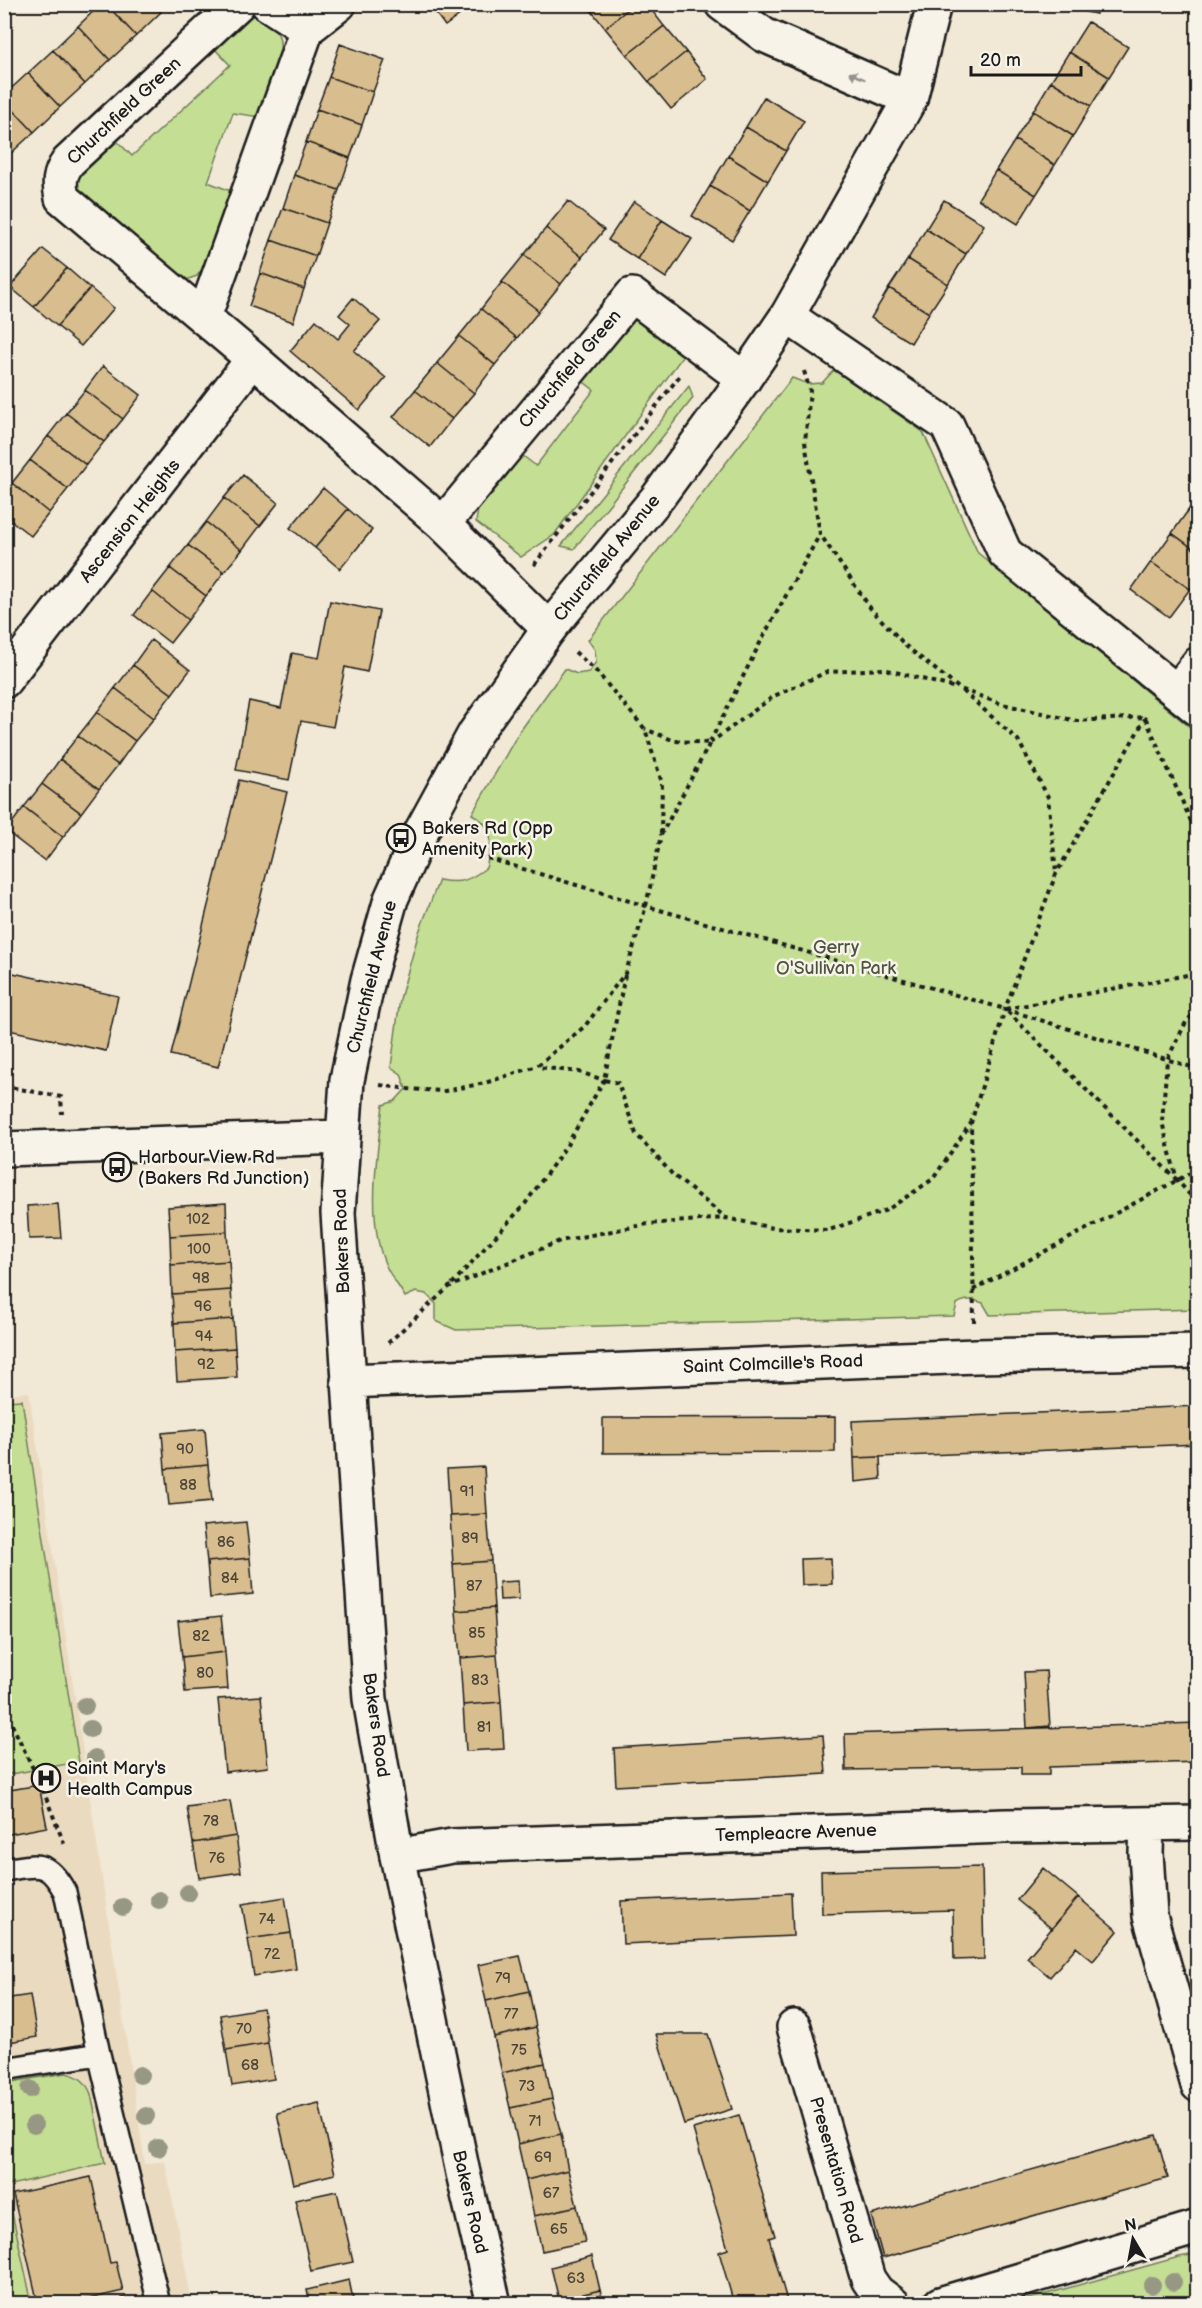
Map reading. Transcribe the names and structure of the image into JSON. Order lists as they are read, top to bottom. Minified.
{"streets":{"street":["Churchfield Green","Ascension Heights","Churchfield Avenue","Bakers Road","Saint Colmcille's Road","Templeacre Avenue","Presentation Road"]},"crossings":[["Churchfield Green","Ascension Heights"],["Churchfield Green","Churchfield Avenue"],["Churchfield Avenue","Bakers Road"],["Bakers Road","Saint Colmcille's Road"],["Bakers Road","Templeacre Avenue"]],"parks":["Gerry O'Sullivan Park"],"places":{"bus stop":["Bakers Rd (Opp Amenity Park)","Harbour View Rd (Bakers Rd Junction)"],"hospital":["Saint Mary's Health Campus"]},"house_numbers":["102","100","98","96","94","92","90","88","91","89","86","84","87","85","82","80","83","81","78","76","74","72","79","77","70","75","68","73","71","69","67","65","63"],"scale_bar":"20 m","north":"top"}
